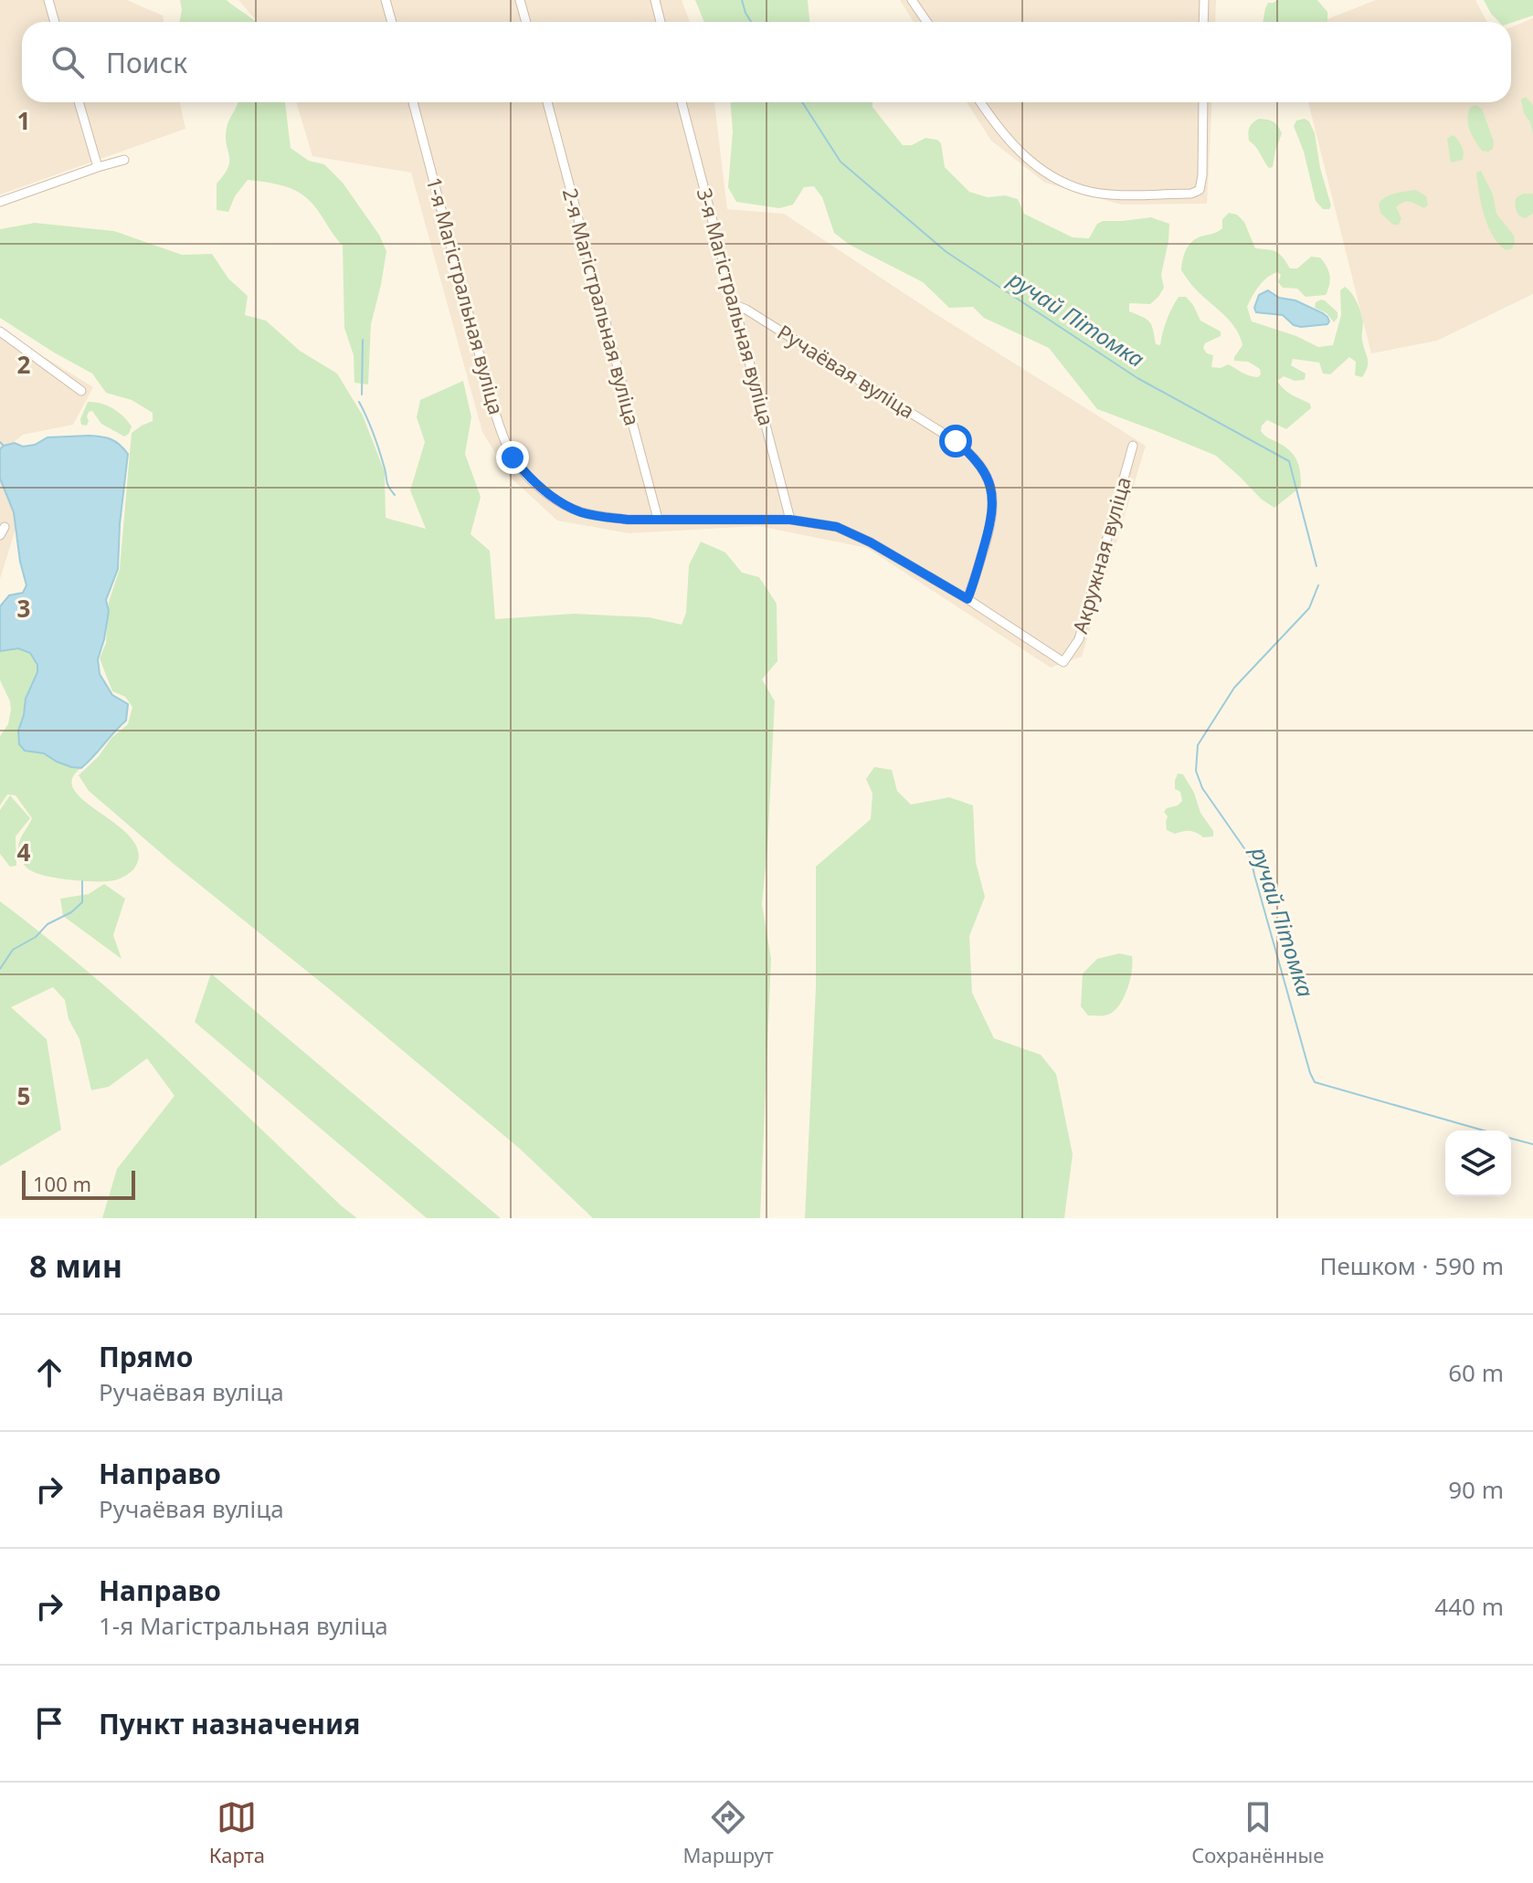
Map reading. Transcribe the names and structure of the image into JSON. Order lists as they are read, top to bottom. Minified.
{"streets":{"street":["1-я Магістральная вуліца","2-я Магістральная вуліца","3-я Магістральная вуліца","Ручаёвая вуліца","Акружная вуліца"]},"crossings":[["1-я Магістральная вуліца","2-я Магістральная вуліца"],["1-я Магістральная вуліца","3-я Магістральная вуліца"],["1-я Магістральная вуліца","Ручаёвая вуліца"],["1-я Магістральная вуліца","Акружная вуліца"],["3-я Магістральная вуліца","Ручаёвая вуліца"]],"water":["ручай Пітомка"],"scale_bar":"100 m","page":{"search":"Поиск","scale":"100 m","heading":["8 мин","Пешком · 590 m"],"list":[["Прямо","Ручаёвая вуліца","60 m"],["Направо","Ручаёвая вуліца","90 m"],["Направо","1-я Магістральная вуліца","440 m"],"Пункт назначения"],"nav":["Карта","Маршрут","Сохранённые"]},"grid":{"rows":["1","2","3","4","5"]}}
